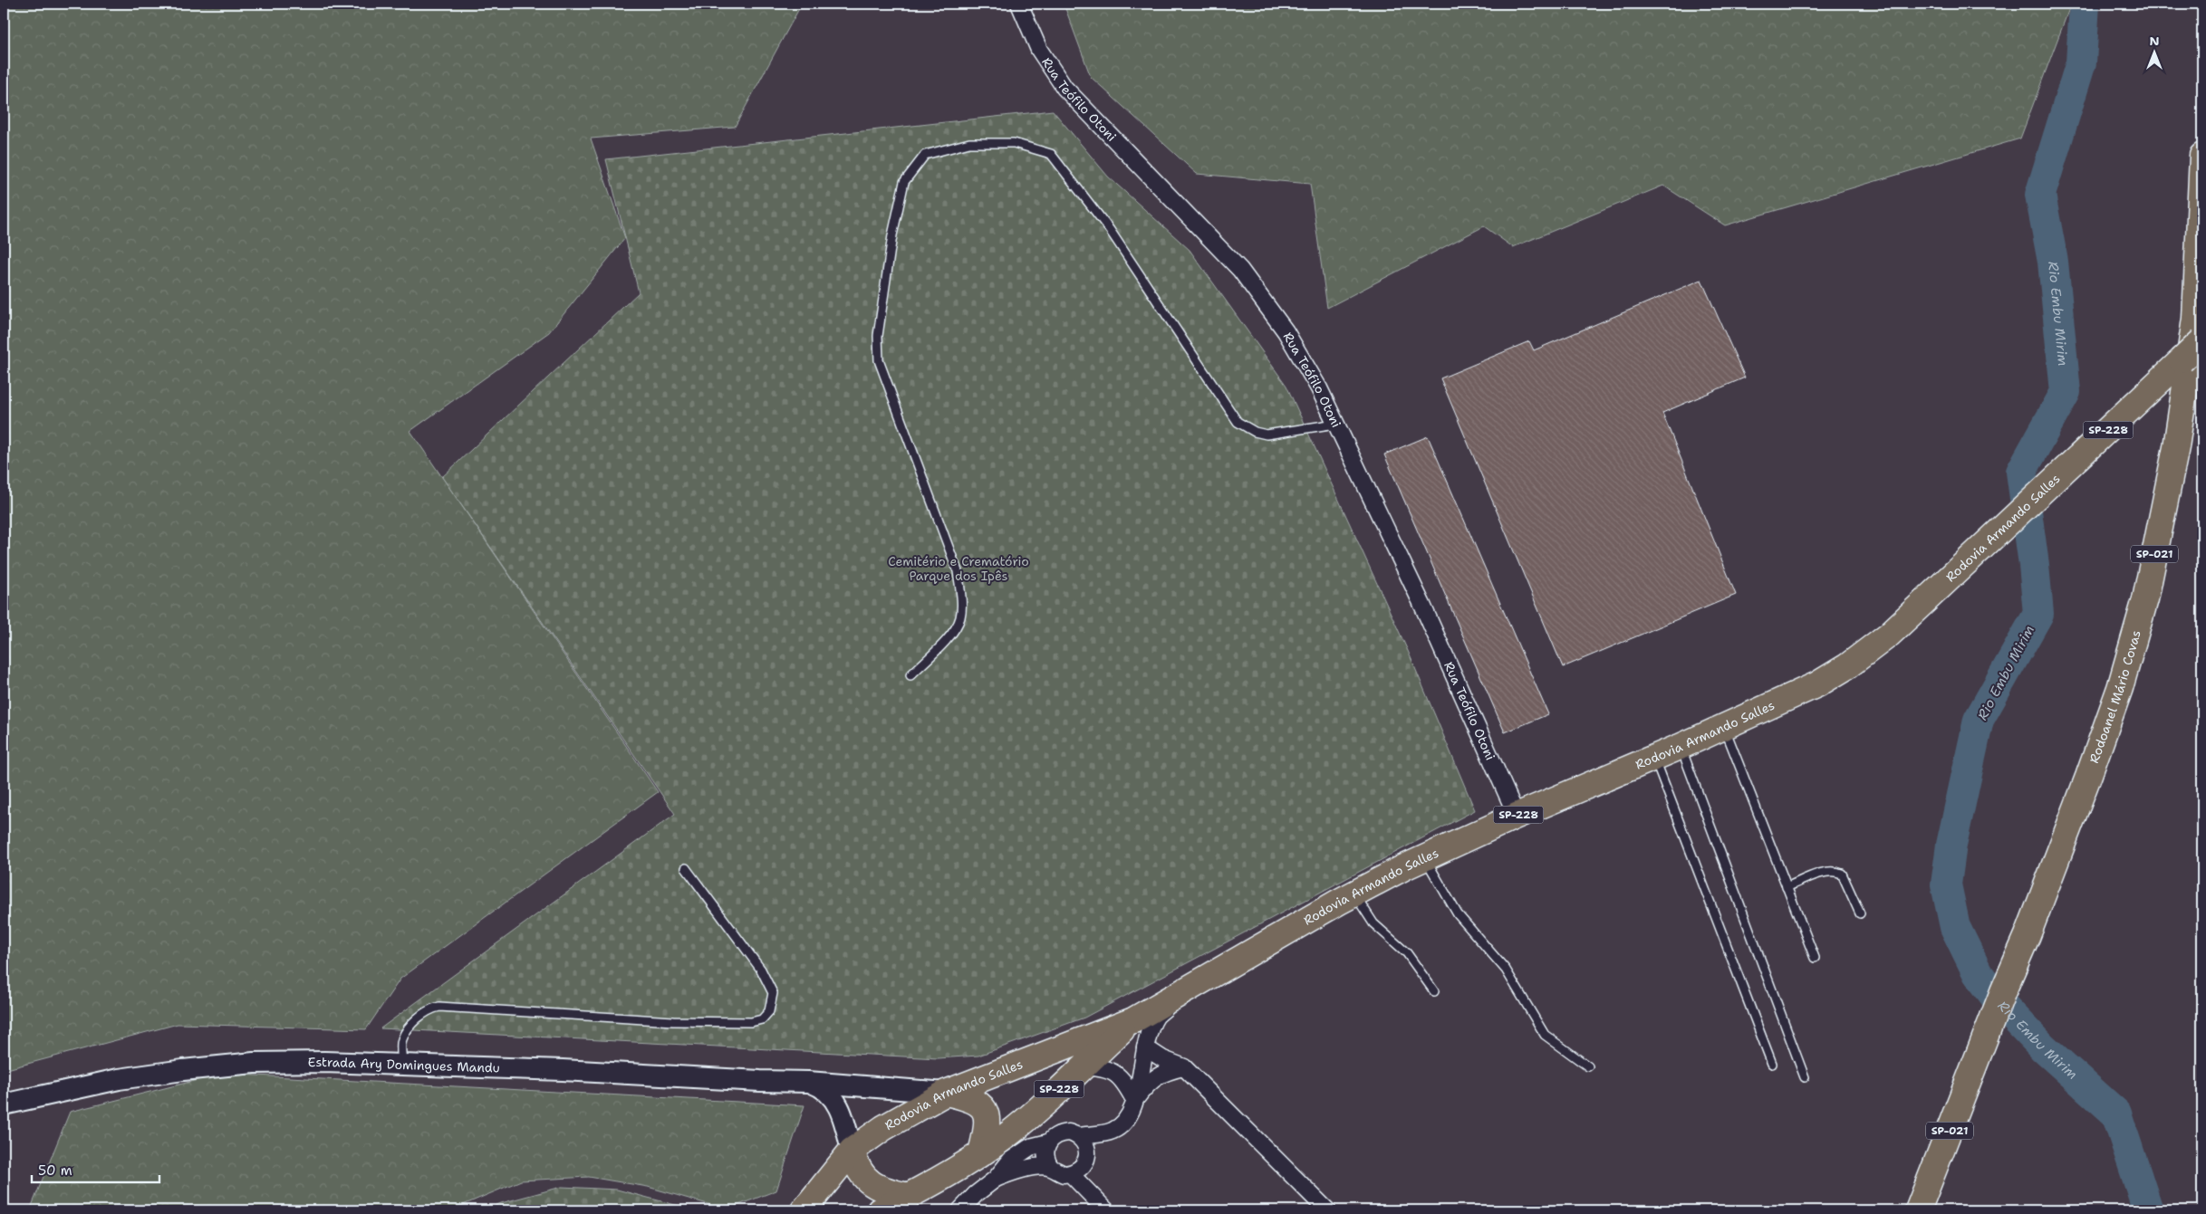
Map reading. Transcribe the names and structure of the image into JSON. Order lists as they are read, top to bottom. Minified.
{"streets":{"main road":["SP-228","Rodovia Armando Salles","SP-021","Rodoanel Mário Covas"],"street":["Rua Teófilo Otoni","Estrada Ary Domingues Mandu"]},"crossings":[["Rua Teófilo Otoni","Rodovia Armando Salles"],["Rodovia Armando Salles","Estrada Ary Domingues Mandu"]],"water":["Rio Embu Mirim"],"parks":["Cemitério e Crematório Parque dos Ipês"],"scale_bar":"50 m","north":"top"}
